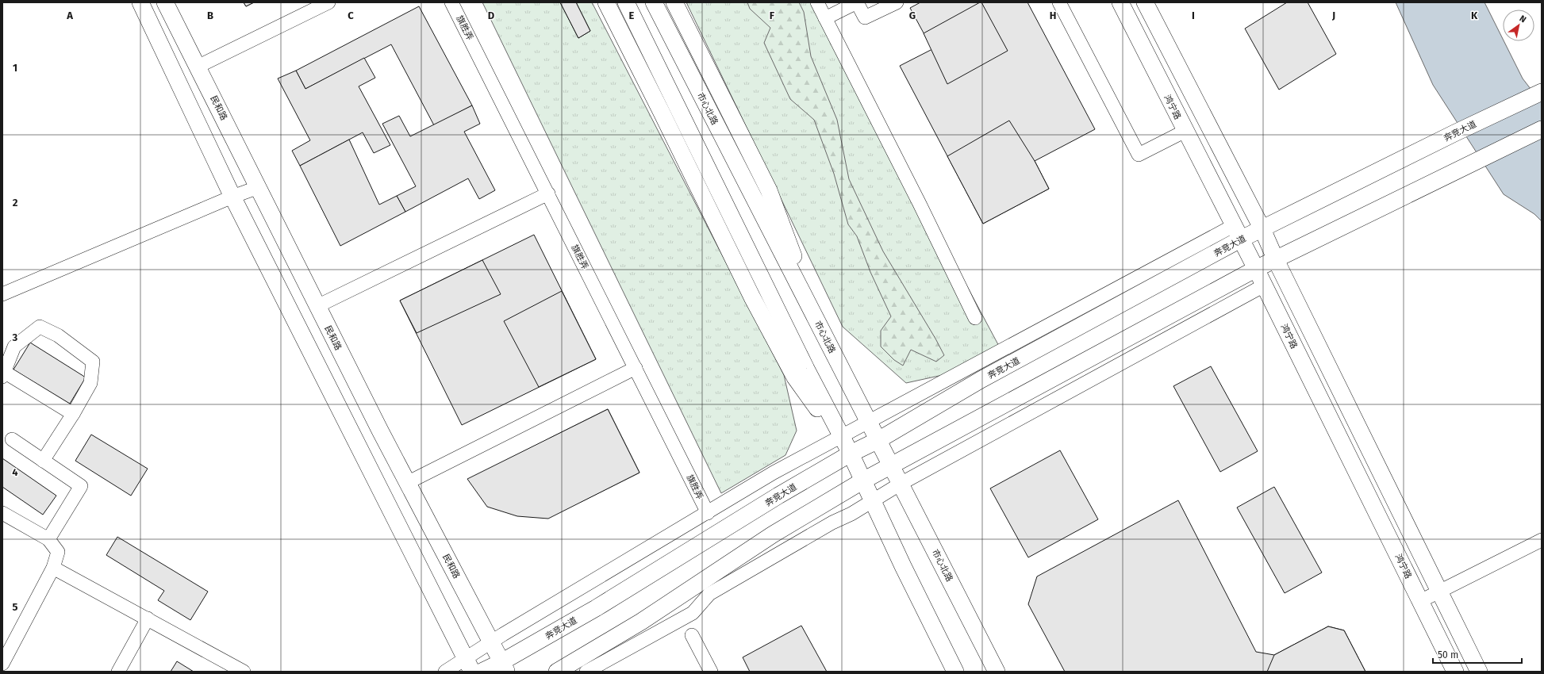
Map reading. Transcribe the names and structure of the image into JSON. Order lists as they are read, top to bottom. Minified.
{"streets":{"main road":["鸿宁路","民和路","市心北路","奔竞大道"],"street":["旗胜弄"]},"crossings":[["鸿宁路","奔竞大道"],["民和路","奔竞大道"],["市心北路","奔竞大道"]],"scale_bar":"50 m","north":"top right","grid":{"columns":["A","B","C","D","E","F","G","H","I","J","K"],"rows":["1","2","3","4","5"]}}
